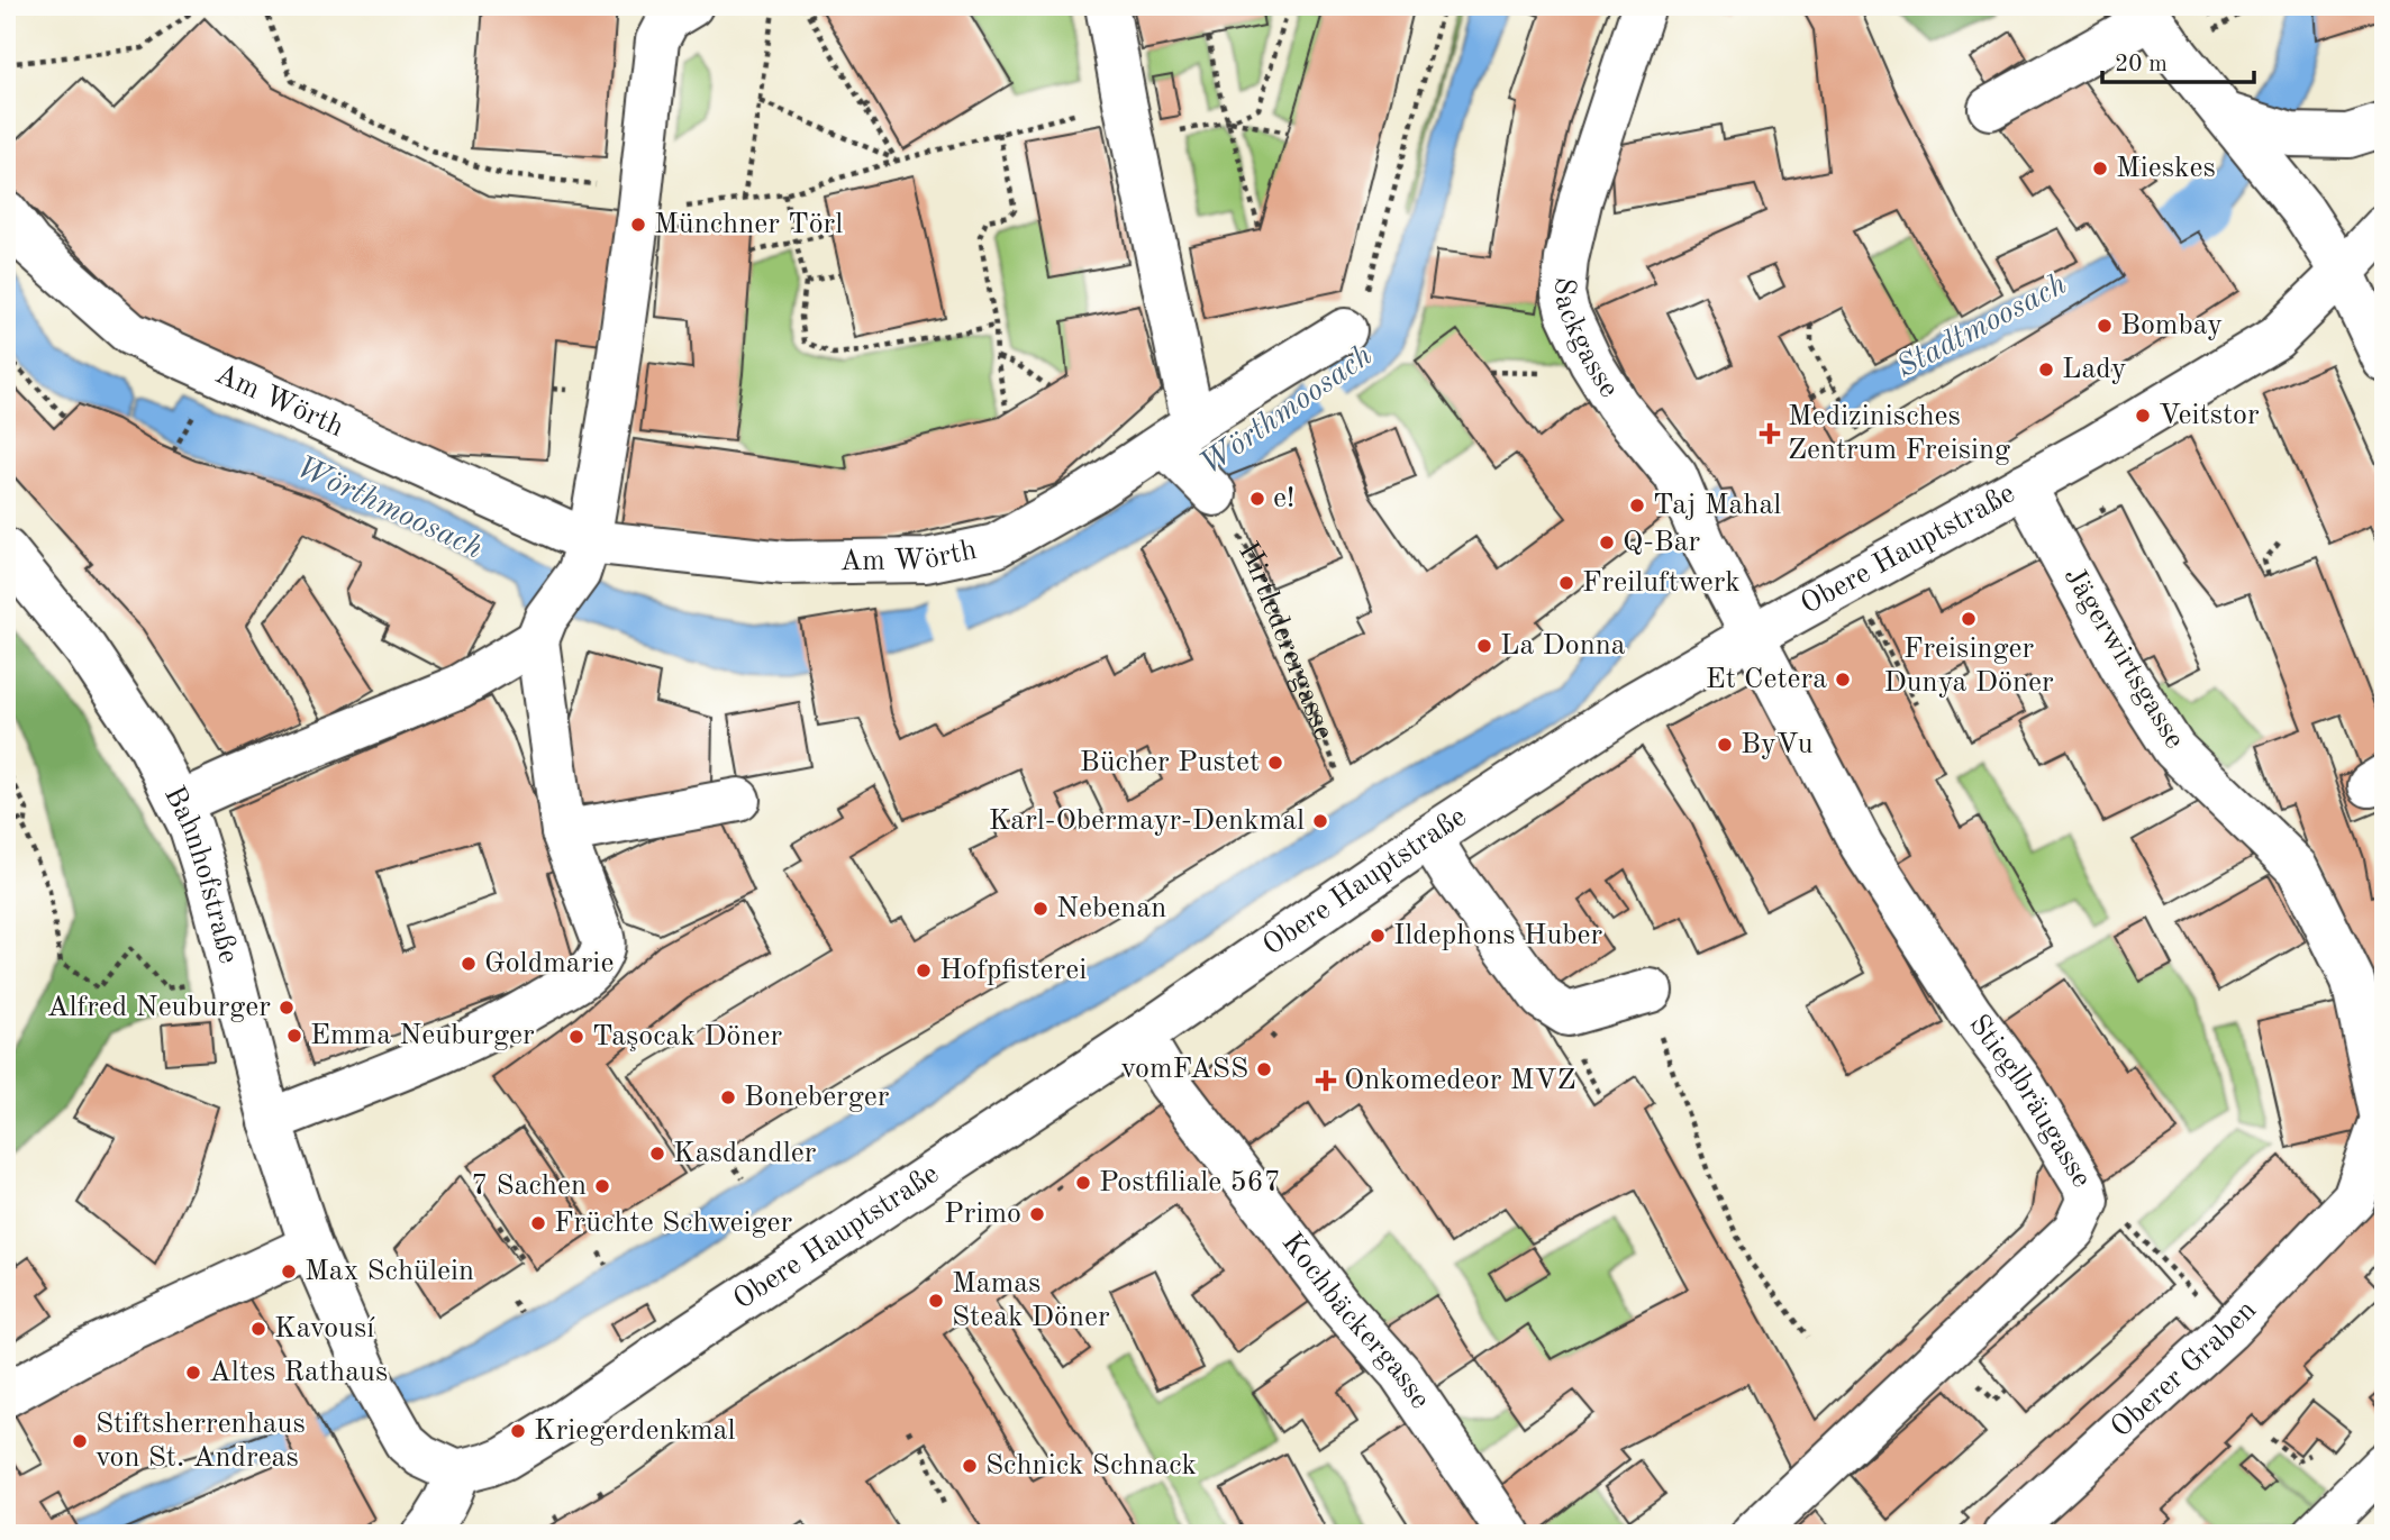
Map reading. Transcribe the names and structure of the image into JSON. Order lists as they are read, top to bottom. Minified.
{"streets":{"street":["Sackgasse","Am Wörth","Obere Hauptstraße","Jägerwirtsgasse","Bahnhofstraße","Stieglbräugasse","Kochbäckergasse","Oberer Graben"],"path":["Hirtlederergasse"]},"crossings":[["Sackgasse","Obere Hauptstraße"],["Sackgasse","Stieglbräugasse"],["Obere Hauptstraße","Jägerwirtsgasse"],["Obere Hauptstraße","Bahnhofstraße"],["Obere Hauptstraße","Stieglbräugasse"],["Obere Hauptstraße","Kochbäckergasse"],["Jägerwirtsgasse","Oberer Graben"]],"water":["Stadtmoosach","Wörthmoosach"],"places":{"other":["Mieskes","Münchner Törl","Bombay","Lady","Veitstor","e!","Taj Mahal","Q-Bar","Freiluftwerk","Freisinger Dunya Döner","La Donna","Et Cetera","ByVu","Bücher Pustet","Karl-Obermayr-Denkmal","Nebenan","Ildephons Huber","Goldmarie","Hofpfisterei","Alfred Neuburger","Emma Neuburger","Taşocak Döner","vomFASS","Boneberger","Kasdandler","Postfiliale 567","7 Sachen","Primo","Früchte Schweiger","Max Schülein","Mamas Steak Döner","Kavousí","Altes Rathaus","Kriegerdenkmal","Stiftsherrenhaus von St. Andreas","Schnick Schnack"],"health":["Medizinisches Zentrum Freising","Onkomedeor MVZ"]},"scale_bar":"20 m"}
